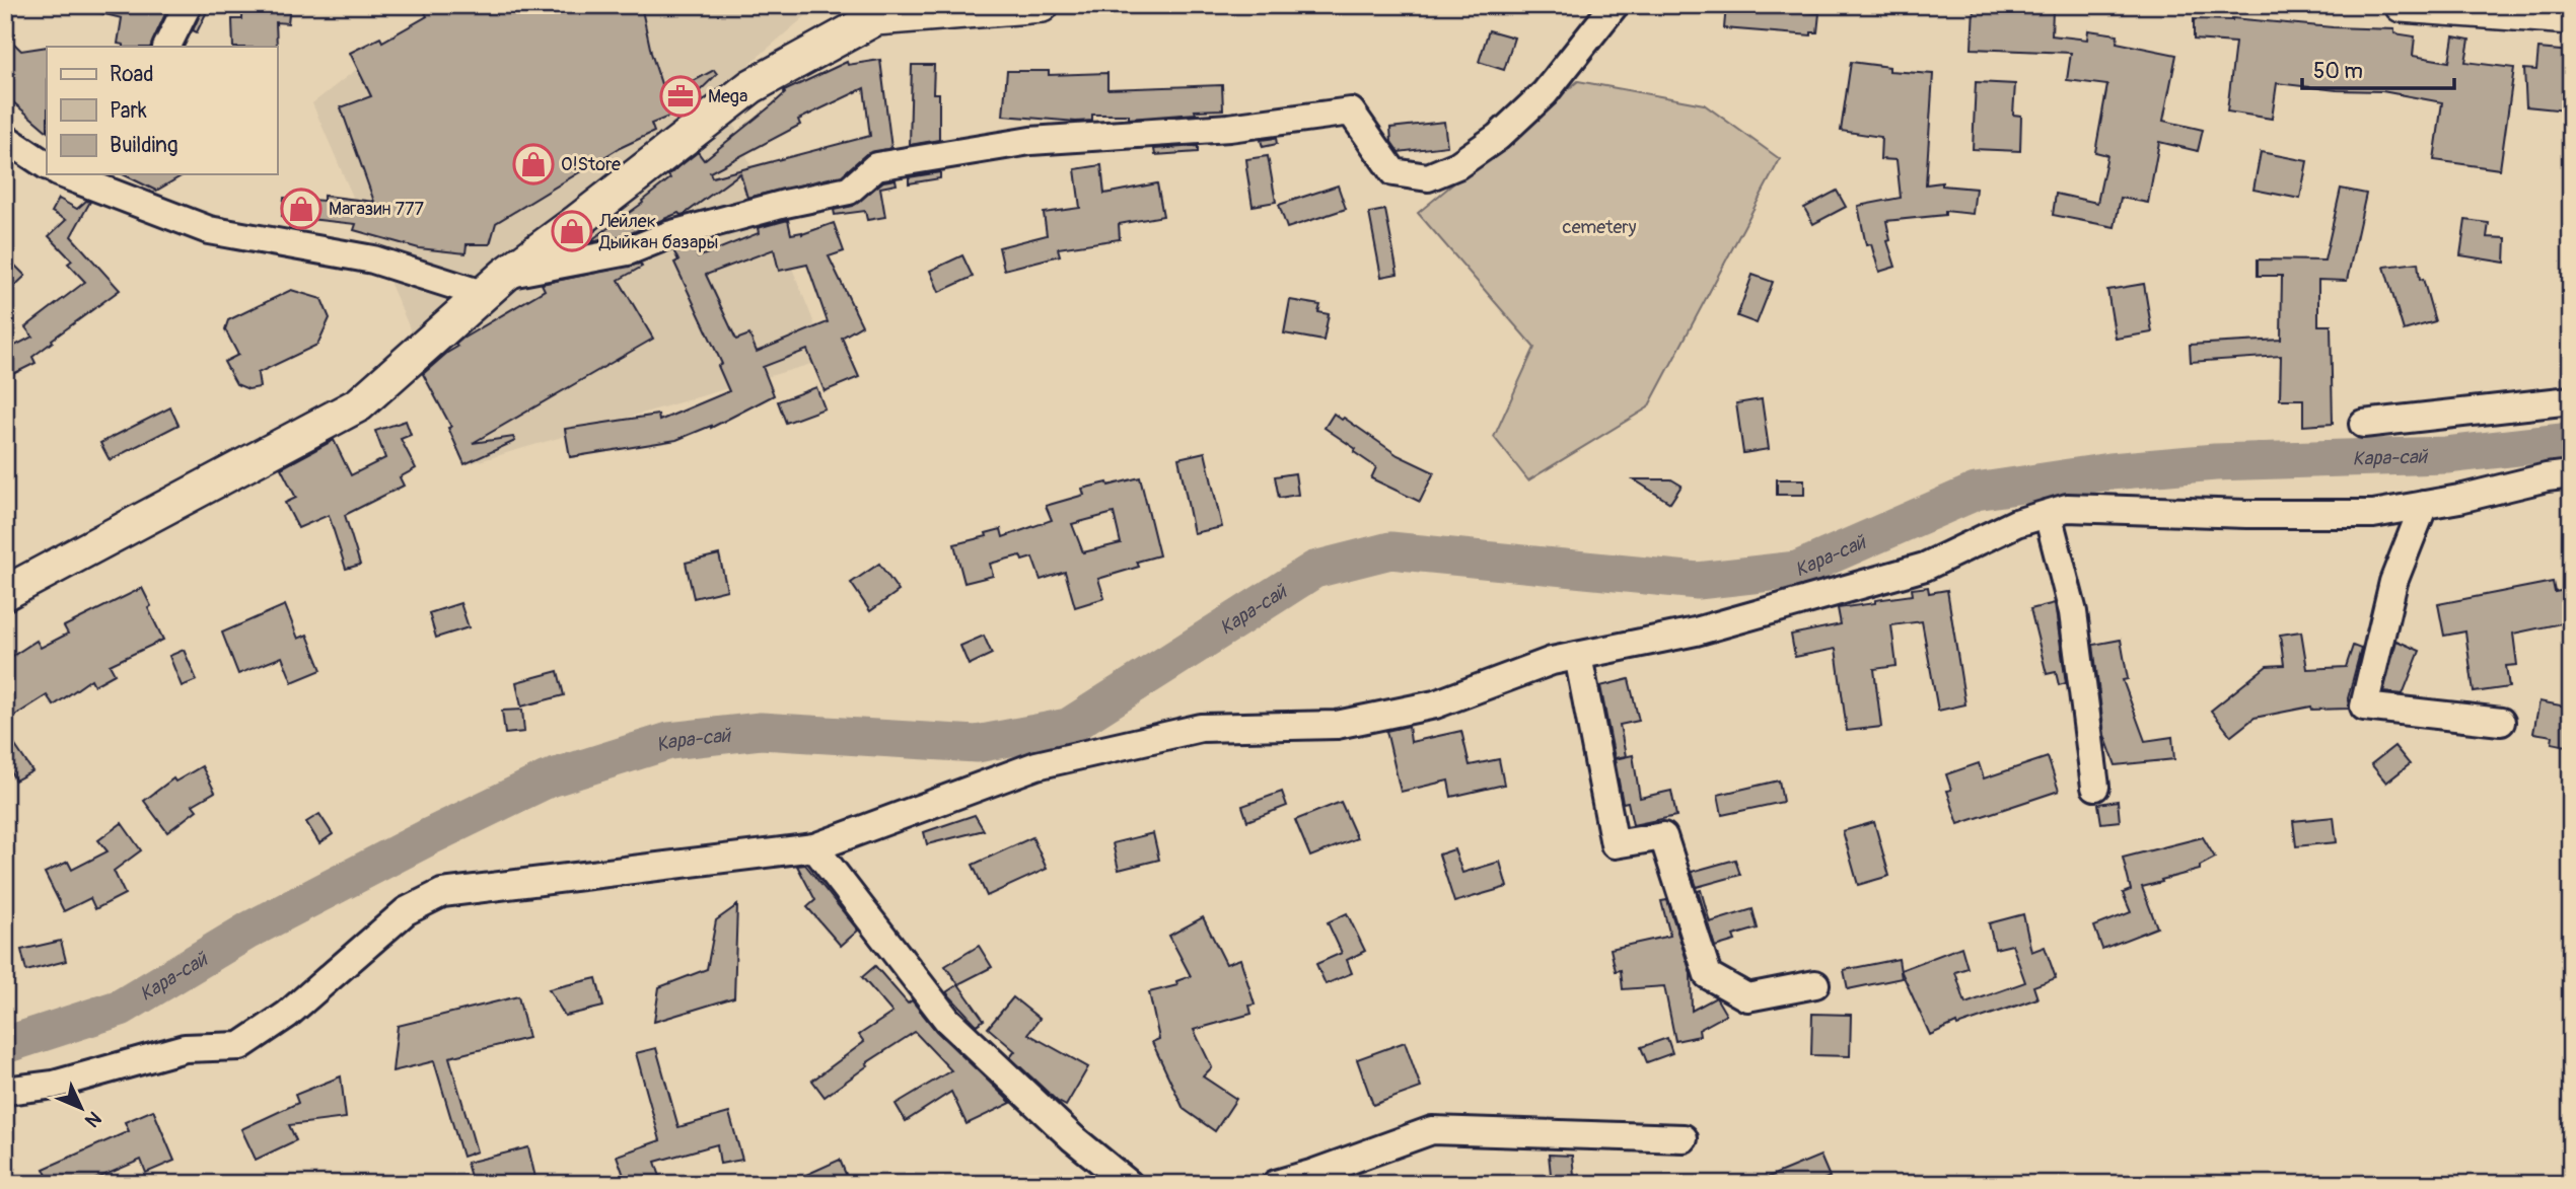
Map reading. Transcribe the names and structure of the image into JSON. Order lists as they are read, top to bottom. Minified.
{"water":["Кара-сай"],"parks":["cemetery"],"places":{"office":["Mega"],"shop":["O!Store","Магазин 777","Лейлек Дыйкан базары"]},"legend":["Road","Park","Building"],"scale_bar":"50 m","north":"bottom right"}
